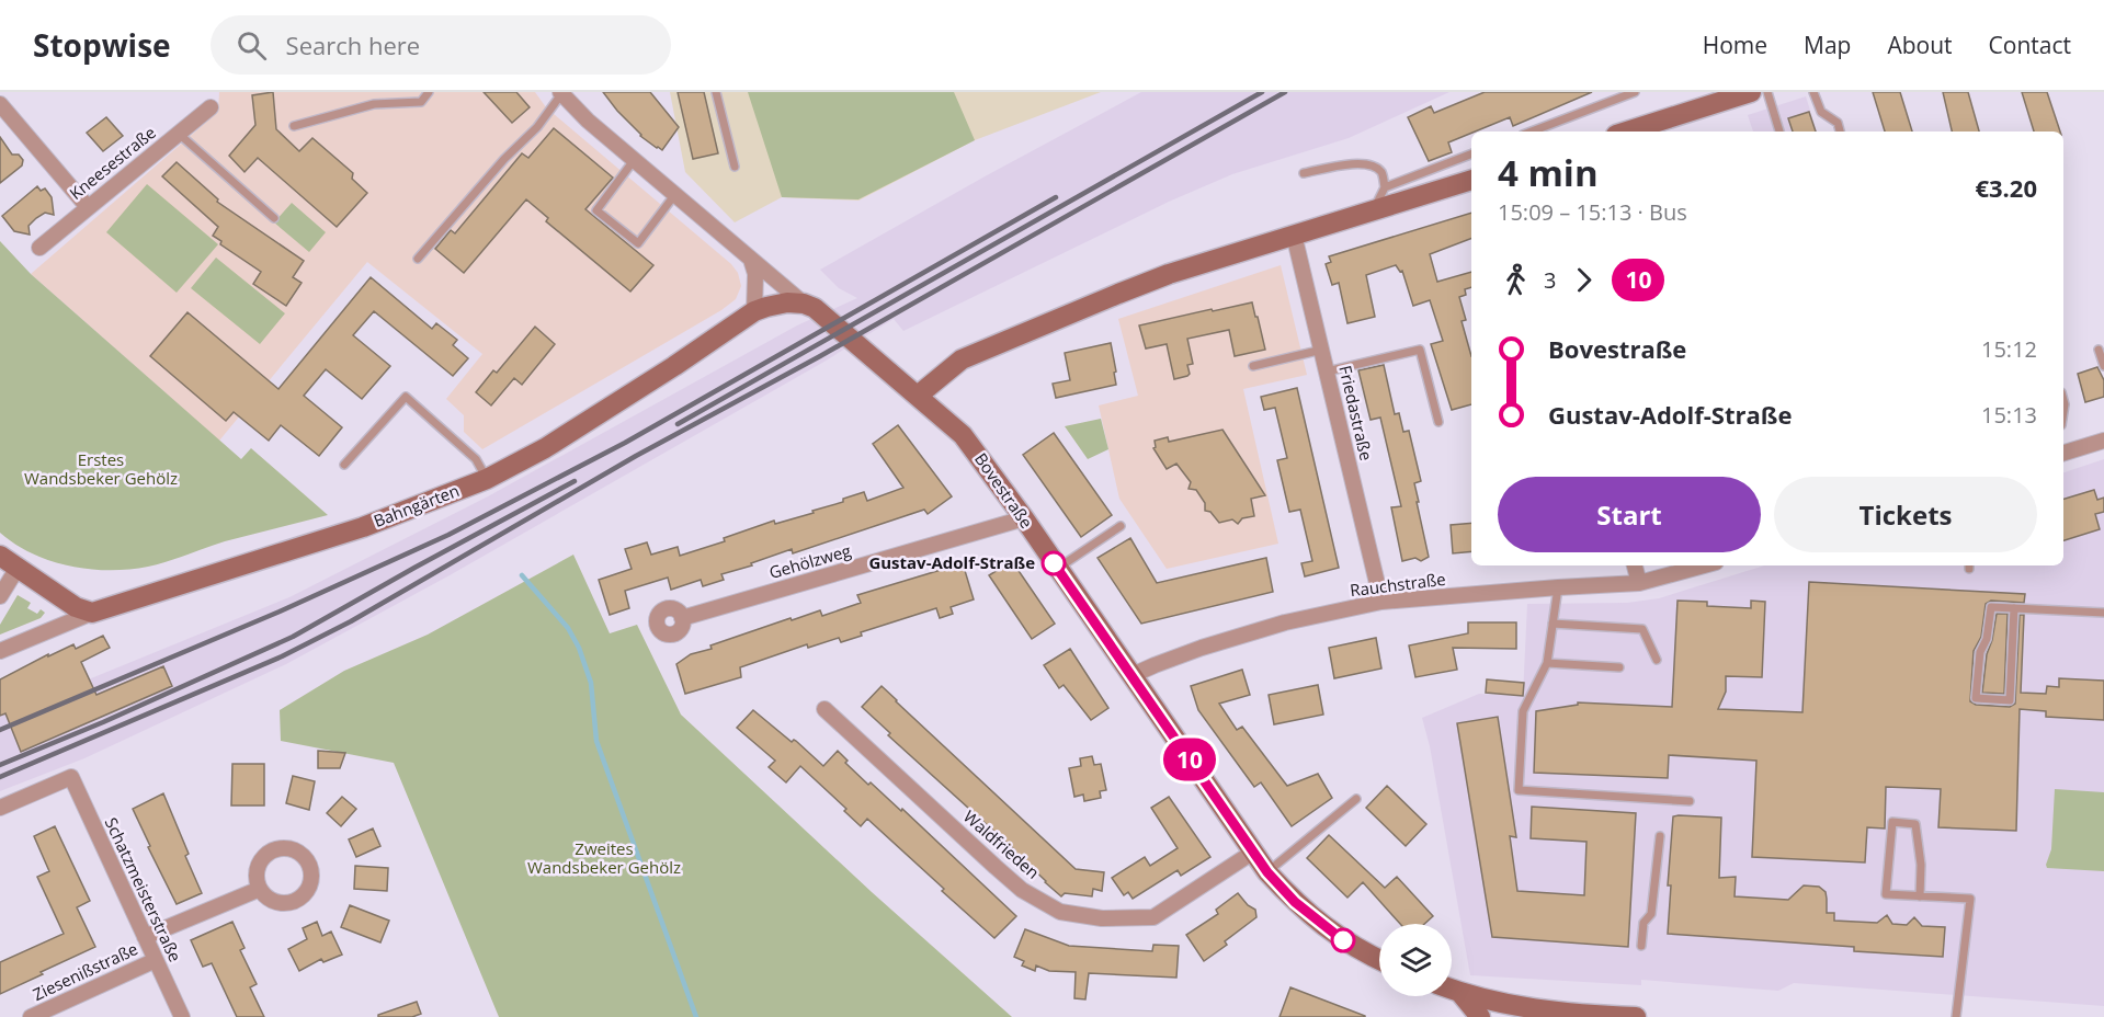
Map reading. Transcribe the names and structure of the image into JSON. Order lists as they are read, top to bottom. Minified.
{"streets":{"main road":["Bovestraße","Bahngärten"],"street":["Kneesestraße","Friedastraße","Gehölzweg","Rauchstraße","Waldfrieden","Schatzmeisterstraße","Ziesenißstraße"]},"crossings":[["Friedastraße","Rauchstraße"],["Bovestraße","Bahngärten"],["Bovestraße","Gehölzweg"],["Bovestraße","Rauchstraße"],["Bovestraße","Waldfrieden"],["Schatzmeisterstraße","Ziesenißstraße"]],"parks":["Erstes Wandsbeker Gehölz","Zweites Wandsbeker Gehölz"],"places":["Gustav-Adolf-Straße"],"lines":["bus line 10"],"page":{"header":"Stopwise","search":"Search here","nav":["Home","Map","About","Contact"],"on_map":"10","heading":["4 min","15:09 – 15:13 · Bus","€3.20"],"legs":["3","10"],"list":[{"name":"Bovestraße","value":"15:12"},{"name":"Gustav-Adolf-Straße","value":"15:13"}],"buttons":["Start","Tickets"]}}
